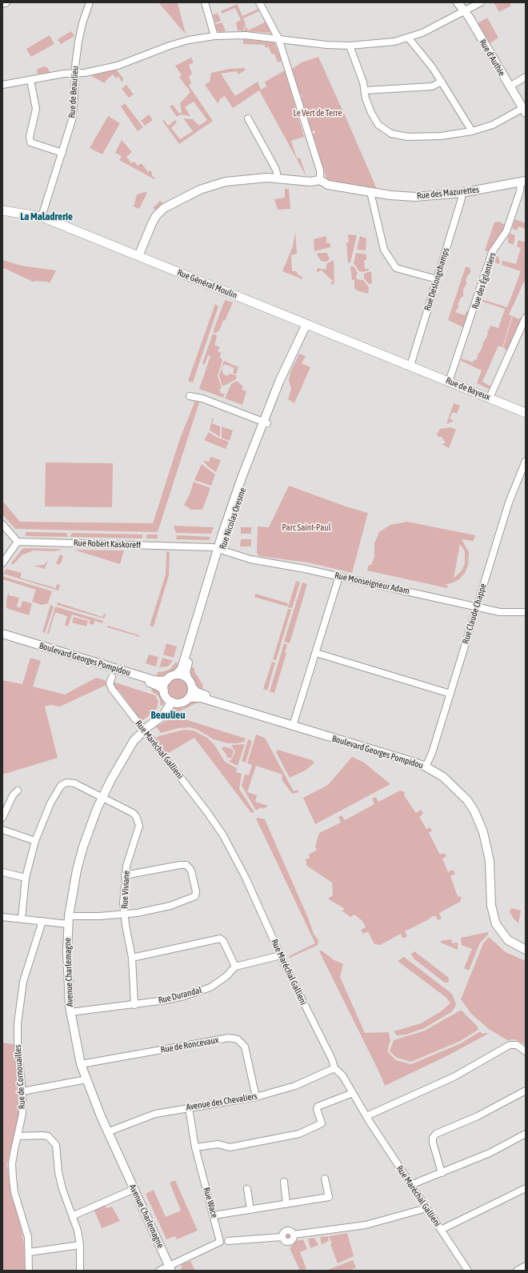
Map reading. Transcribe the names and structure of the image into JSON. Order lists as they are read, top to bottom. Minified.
{"streets":{"main road":["Rue Général Moulin","Rue de Bayeux"],"street":["Rue d'Authie","Rue de Beaulieu","Rue des Mazurettes","Rue Deslongchamps","Rue des Églantiers","Rue Nicolas Oresme","Rue Robert Kaskoreff","Rue Monseigneur Adam","Rue Claude Chappe","Boulevard Georges Pompidou","Rue Maréchal Gallieni","Rue Viviane","Avenue Charlemagne","Rue Durandal","Rue de Roncevaux","Rue de Cornouailles","Avenue des Chevaliers","Rue Wace"]},"crossings":[["Rue de Beaulieu","Rue Général Moulin"],["Rue des Mazurettes","Rue Deslongchamps"],["Rue des Mazurettes","Rue des Églantiers"],["Rue Deslongchamps","Rue Général Moulin"],["Rue Deslongchamps","Rue de Bayeux"],["Rue des Églantiers","Rue de Bayeux"],["Rue Général Moulin","Rue de Bayeux"],["Rue Général Moulin","Rue Nicolas Oresme"],["Rue Nicolas Oresme","Rue Robert Kaskoreff"],["Rue Nicolas Oresme","Rue Monseigneur Adam"],["Rue Nicolas Oresme","Boulevard Georges Pompidou"],["Rue Nicolas Oresme","Avenue Charlemagne"],["Rue Robert Kaskoreff","Rue Monseigneur Adam"],["Rue Monseigneur Adam","Rue Claude Chappe"],["Rue Claude Chappe","Boulevard Georges Pompidou"],["Boulevard Georges Pompidou","Avenue Charlemagne"],["Rue Maréchal Gallieni","Avenue Charlemagne"],["Rue Maréchal Gallieni","Rue Durandal"],["Rue Maréchal Gallieni","Avenue des Chevaliers"],["Rue Viviane","Avenue Charlemagne"],["Rue Viviane","Rue Durandal"],["Avenue Charlemagne","Rue Durandal"],["Avenue Charlemagne","Rue de Roncevaux"],["Avenue Charlemagne","Avenue des Chevaliers"],["Avenue Charlemagne","Rue Wace"],["Rue de Roncevaux","Avenue des Chevaliers"],["Avenue des Chevaliers","Rue Wace"]],"districts":["La Maladrerie","Beaulieu"],"parks":["Le Vert de Terre","Parc Saint-Paul"]}
